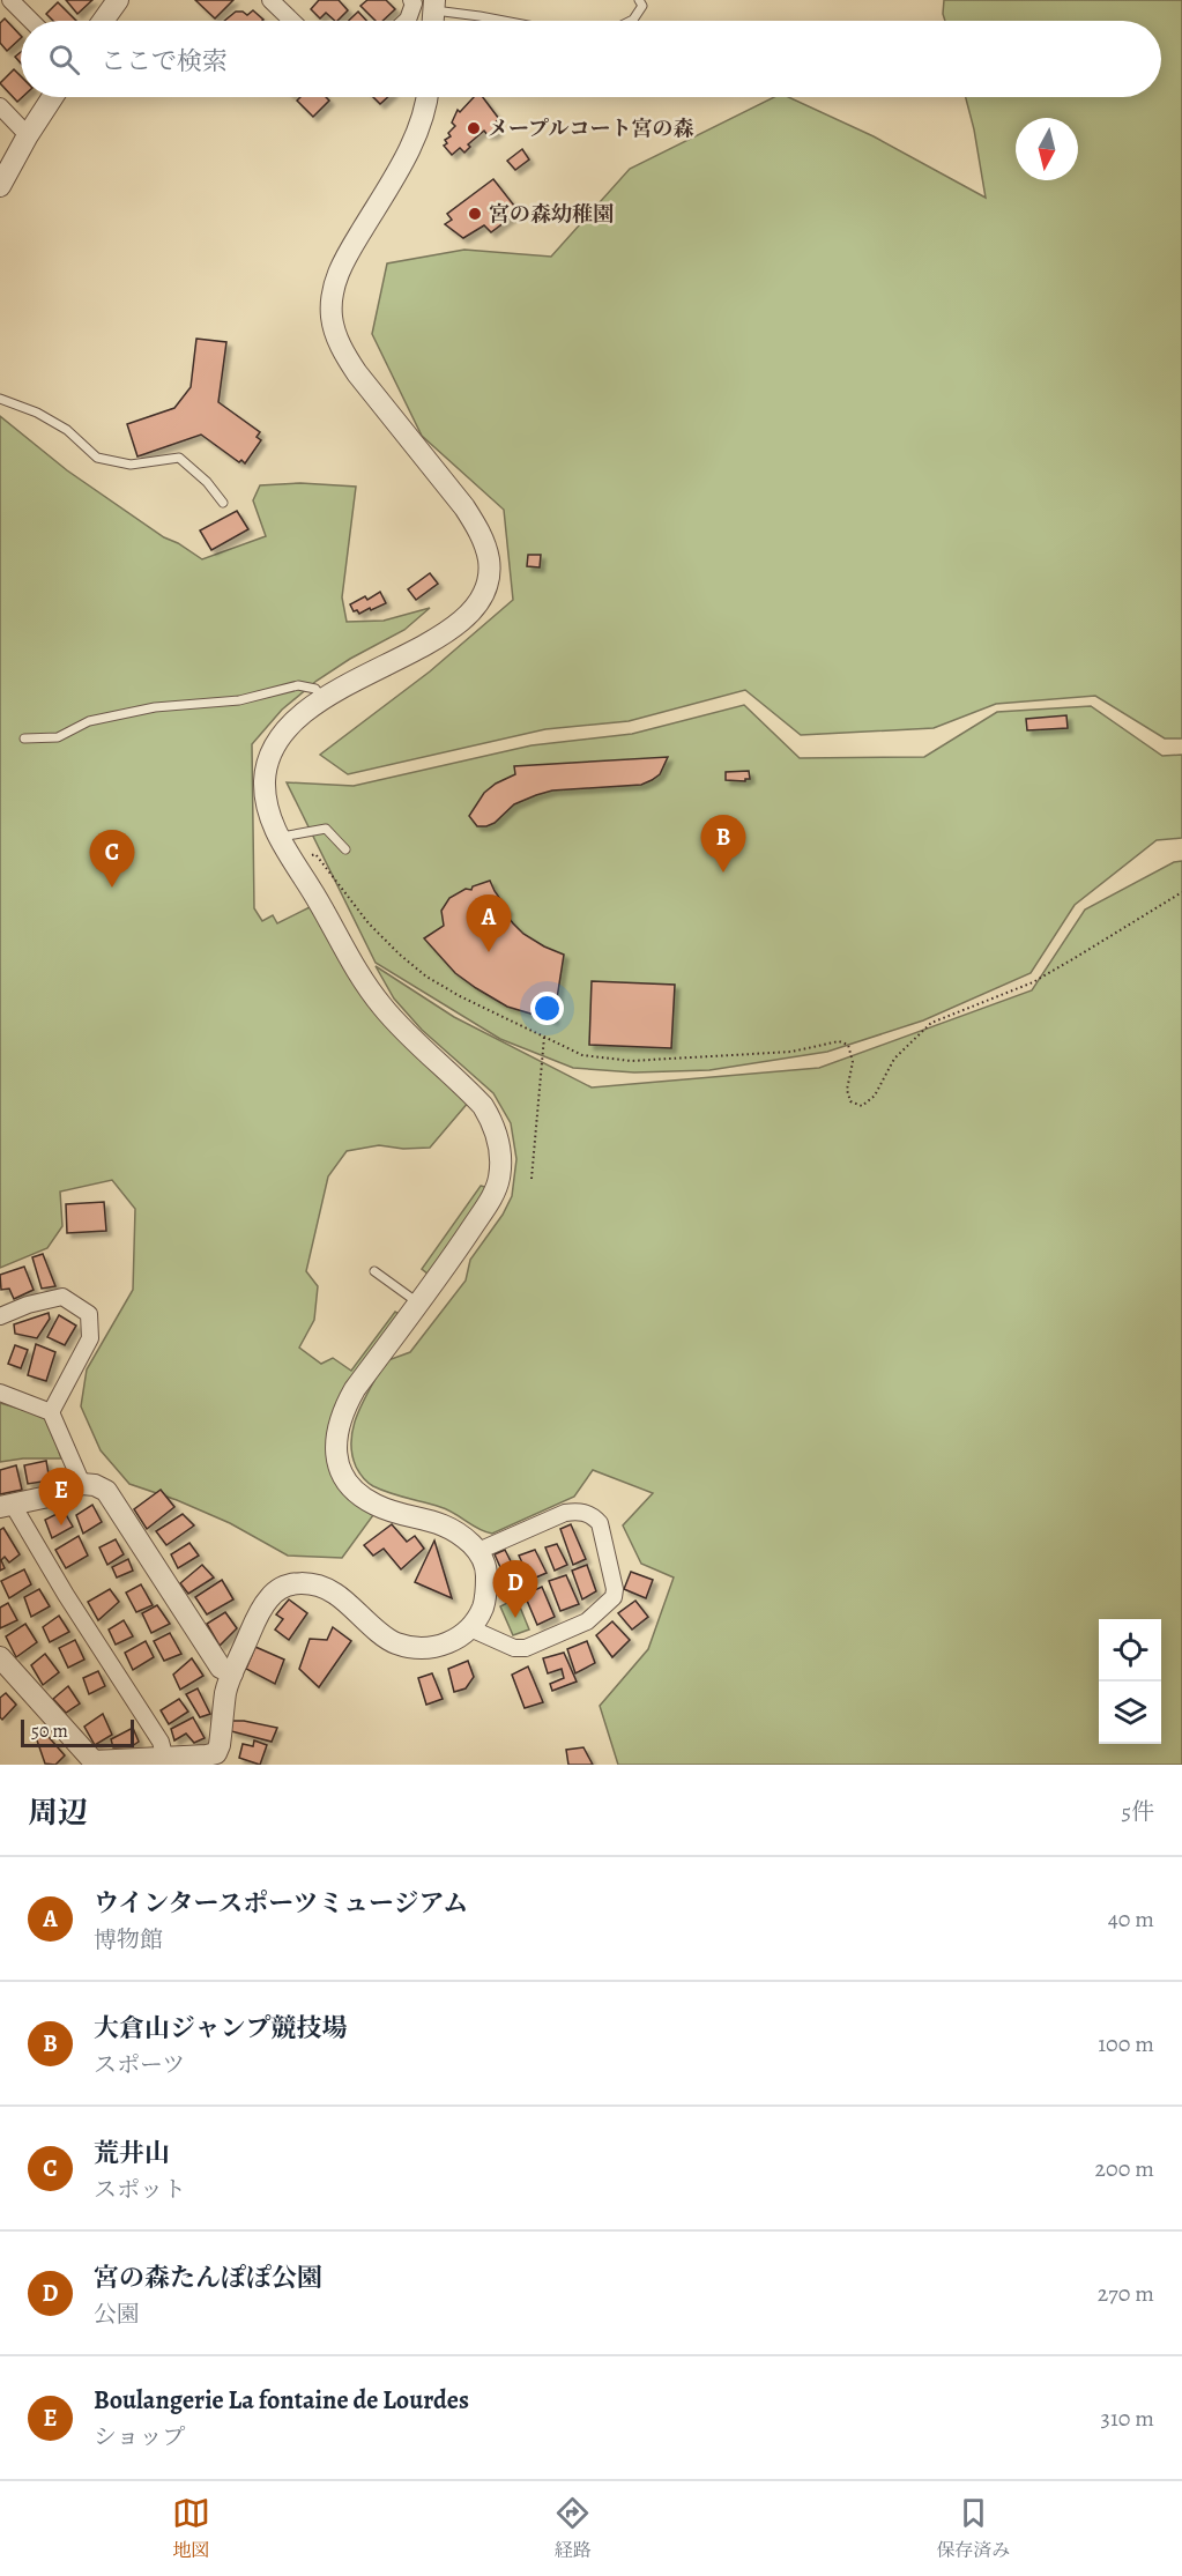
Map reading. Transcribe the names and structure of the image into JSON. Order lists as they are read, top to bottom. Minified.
{"places":["メープルコート宮の森","宮の森幼稚園"],"scale_bar":"50 m","north":"bottom","page":{"search":"ここで検索","pins":["B","C","A","E","D"],"scale":"50 m","heading":["周辺","5件"],"list":[{"mark":"A","name":"ウインタースポーツミュージアム","note":"博物館","value":"40 m"},{"mark":"B","name":"大倉山ジャンプ競技場","note":"スポーツ","value":"100 m"},{"mark":"C","name":"荒井山","note":"スポット","value":"200 m"},{"mark":"D","name":"宮の森たんぽぽ公園","note":"公園","value":"270 m"},{"mark":"E","name":"Boulangerie La fontaine de Lourdes","note":"ショップ","value":"310 m"}],"nav":["地図","経路","保存済み"]}}
